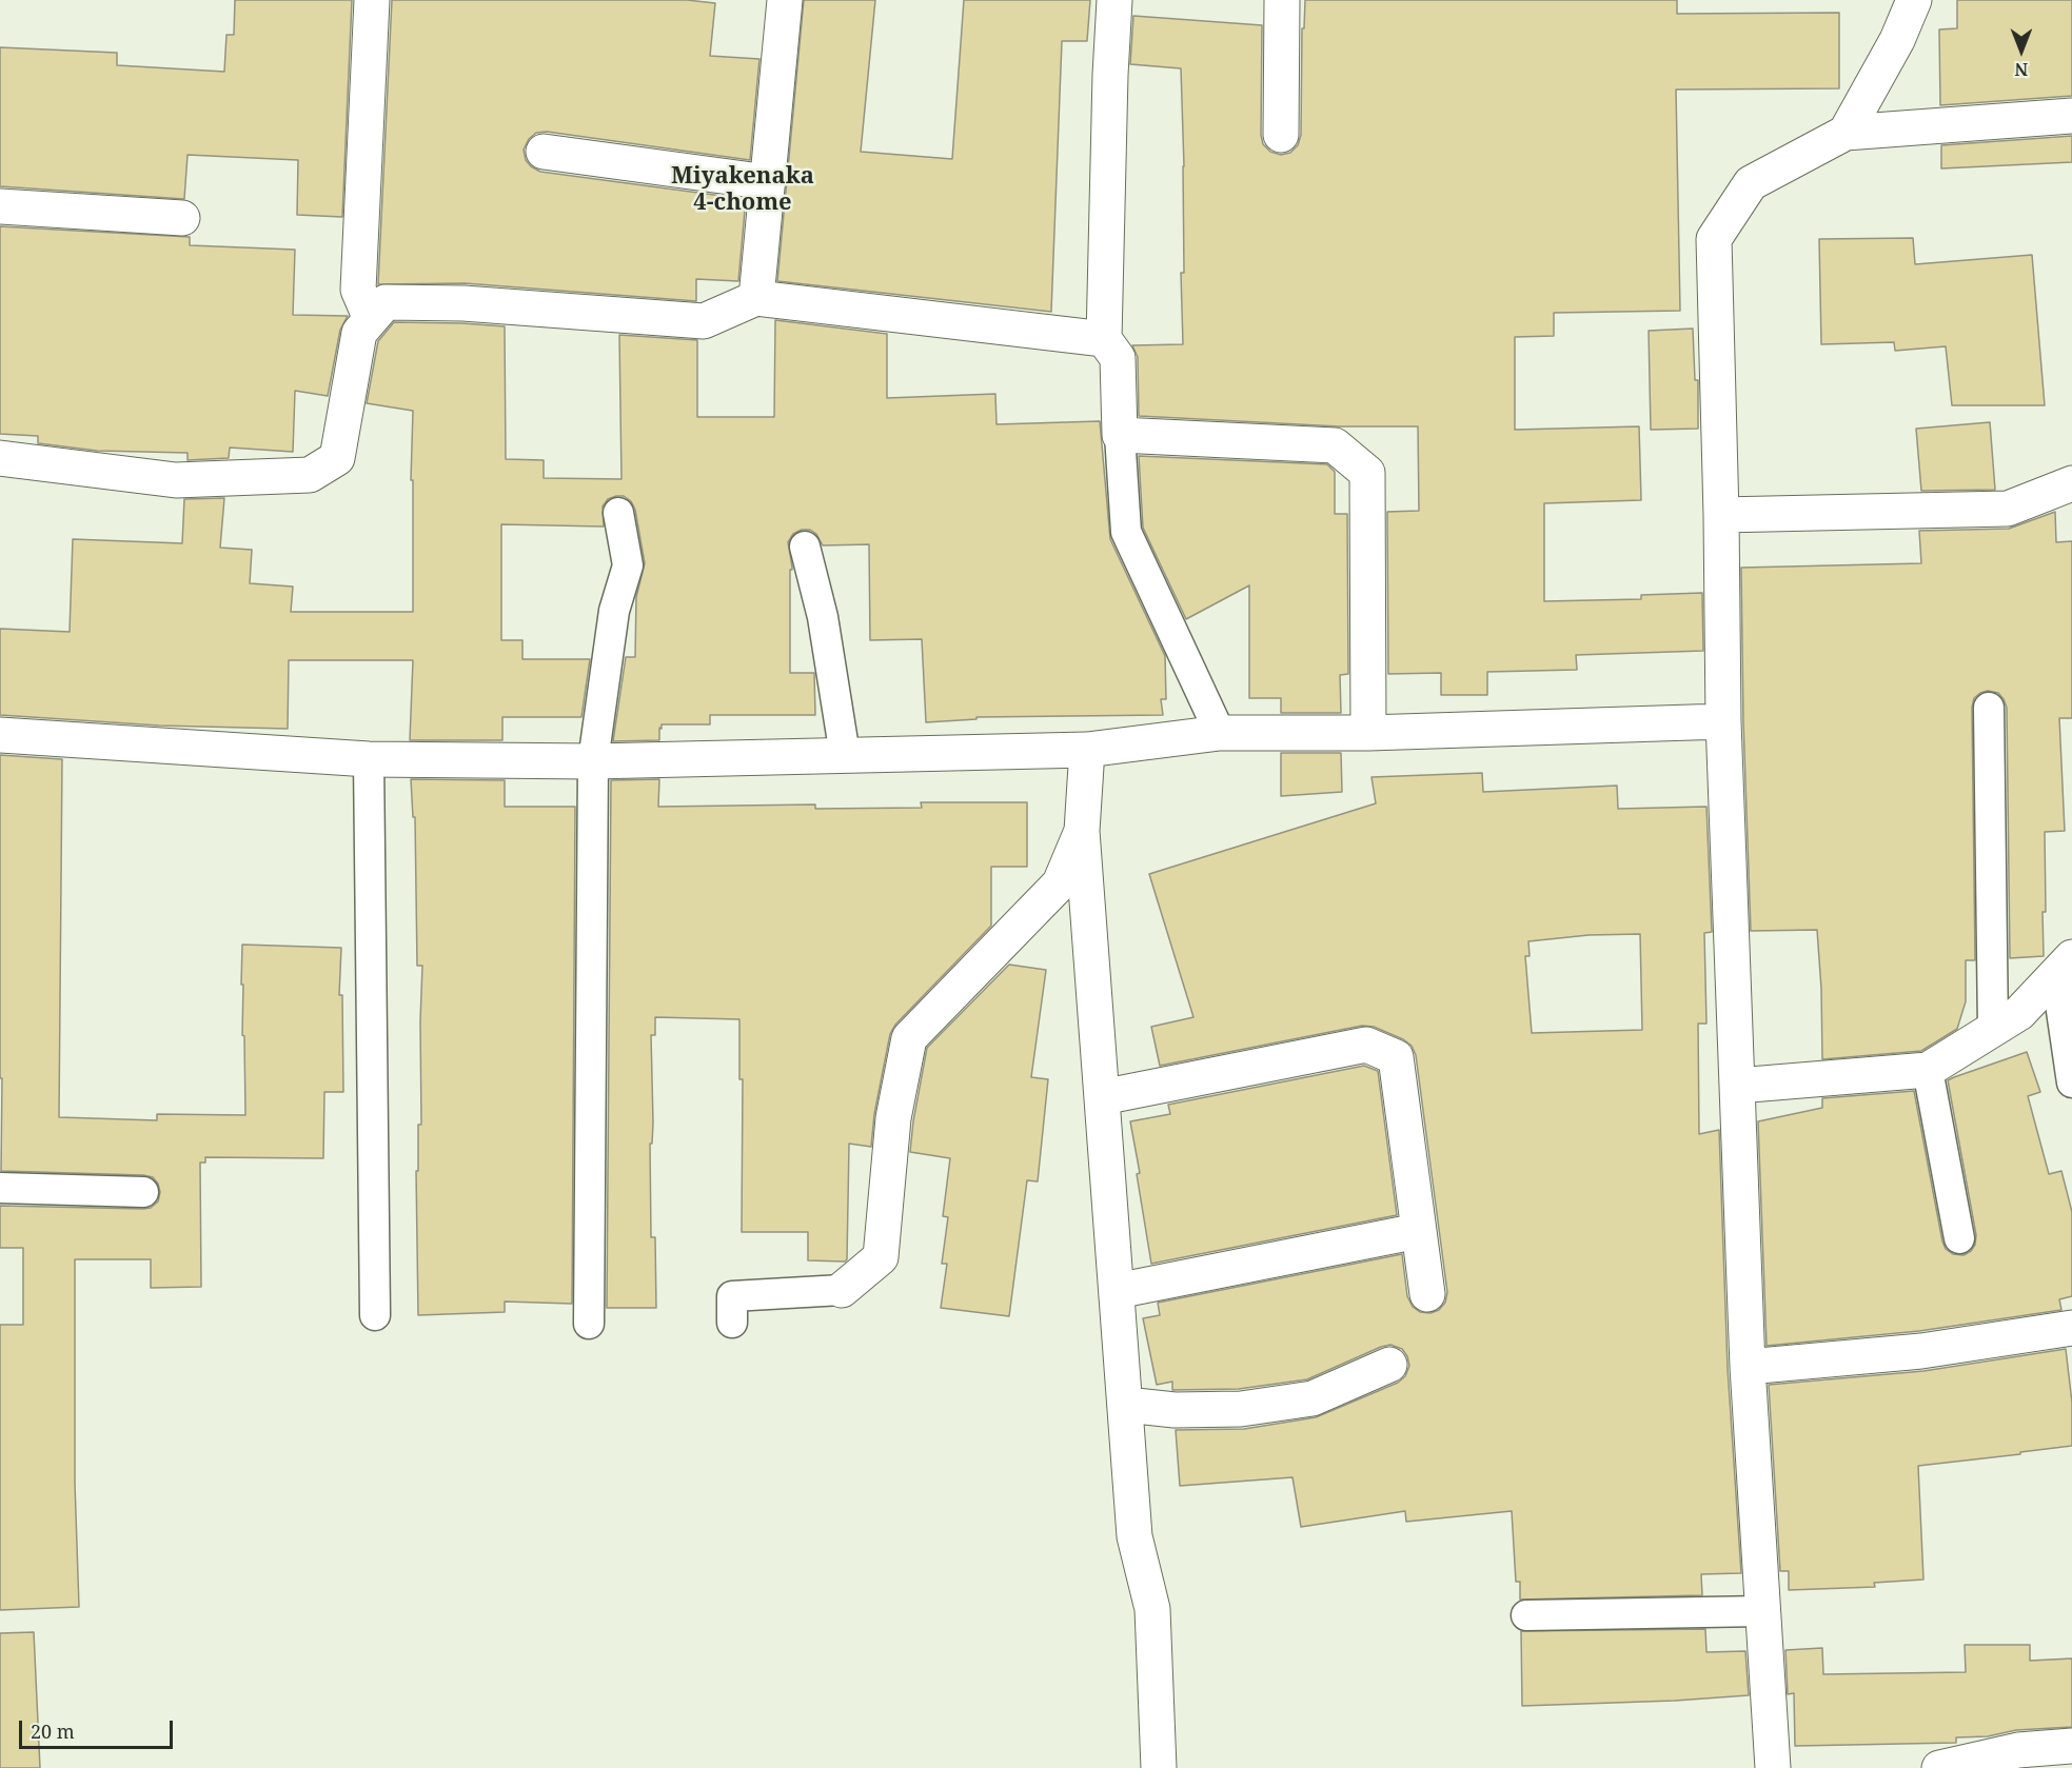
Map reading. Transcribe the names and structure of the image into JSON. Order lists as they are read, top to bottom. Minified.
{"districts":["Miyakenaka 4-chome"],"scale_bar":"20 m","north":"bottom"}
